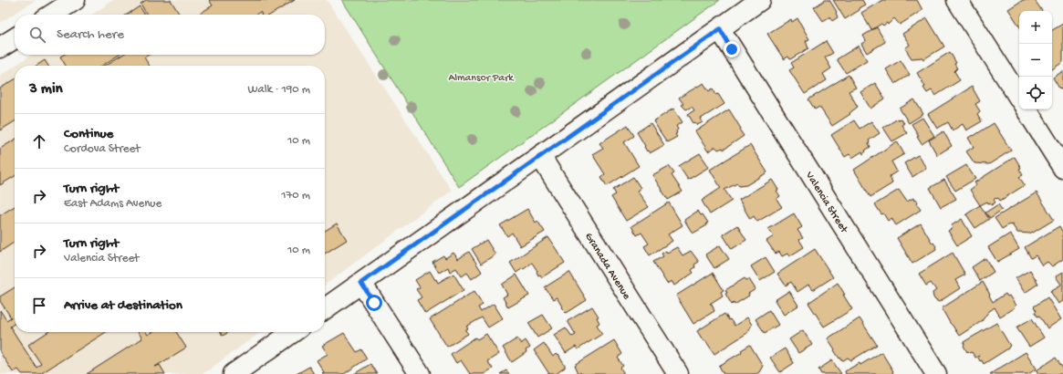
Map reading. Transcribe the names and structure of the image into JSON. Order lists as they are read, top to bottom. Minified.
{"streets":{"street":["Valencia Street","Granada Avenue"]},"parks":["Almansor Park"],"page":{"map_buttons":["+","−"],"search":"Search here","heading":["3 min","Walk · 190 m"],"list":[["Continue","Cordova Street","10 m"],["Turn right","East Adams Avenue","170 m"],["Turn right","Valencia Street","10 m"],"Arrive at destination"]}}
